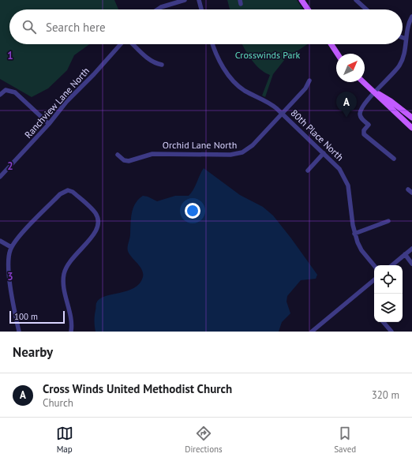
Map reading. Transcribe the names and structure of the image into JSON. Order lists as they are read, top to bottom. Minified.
{"streets":{"street":["Ranchview Lane North","80th Place North","Orchid Lane North"]},"crossings":[["80th Place North","Orchid Lane North"]],"parks":["Crosswinds Park"],"scale_bar":"100 m","north":"top right","page":{"search":"Search here","pins":"A","scale":"100 m","heading":"Nearby","list":[{"mark":"A","name":"Cross Winds United Methodist Church","note":"Church","value":"320 m"}],"nav":["Map","Directions","Saved"]},"grid":{"rows":["1","2","3"]}}
